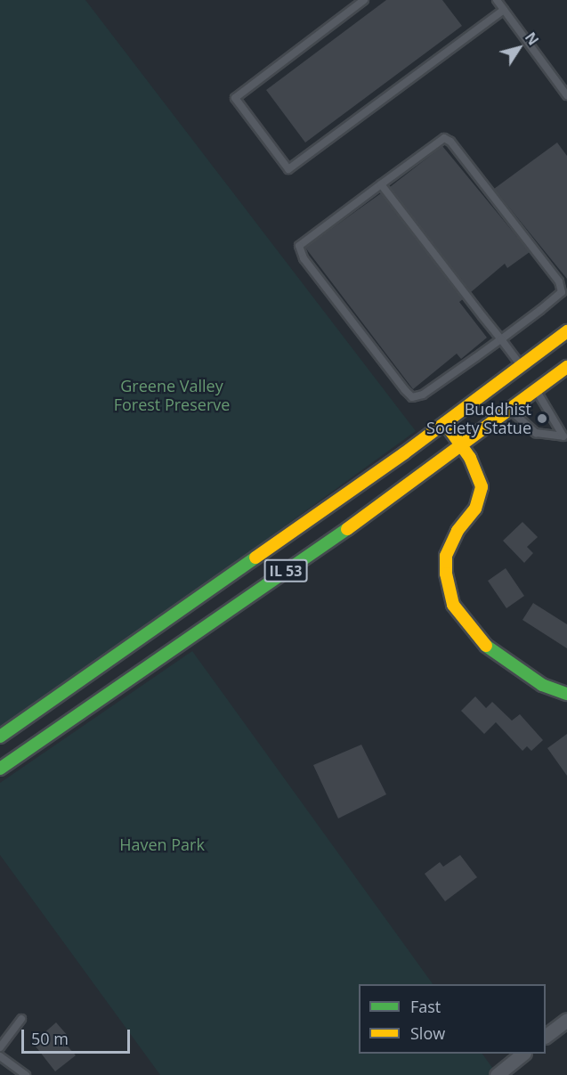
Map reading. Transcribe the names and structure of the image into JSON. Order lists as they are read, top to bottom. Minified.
{"streets":{"main road":["IL 53"]},"parks":["Greene Valley Forest Preserve","Haven Park"],"places":["Buddhist Society Statue"],"legend":["Fast","Slow"],"scale_bar":"50 m","north":"top right"}
